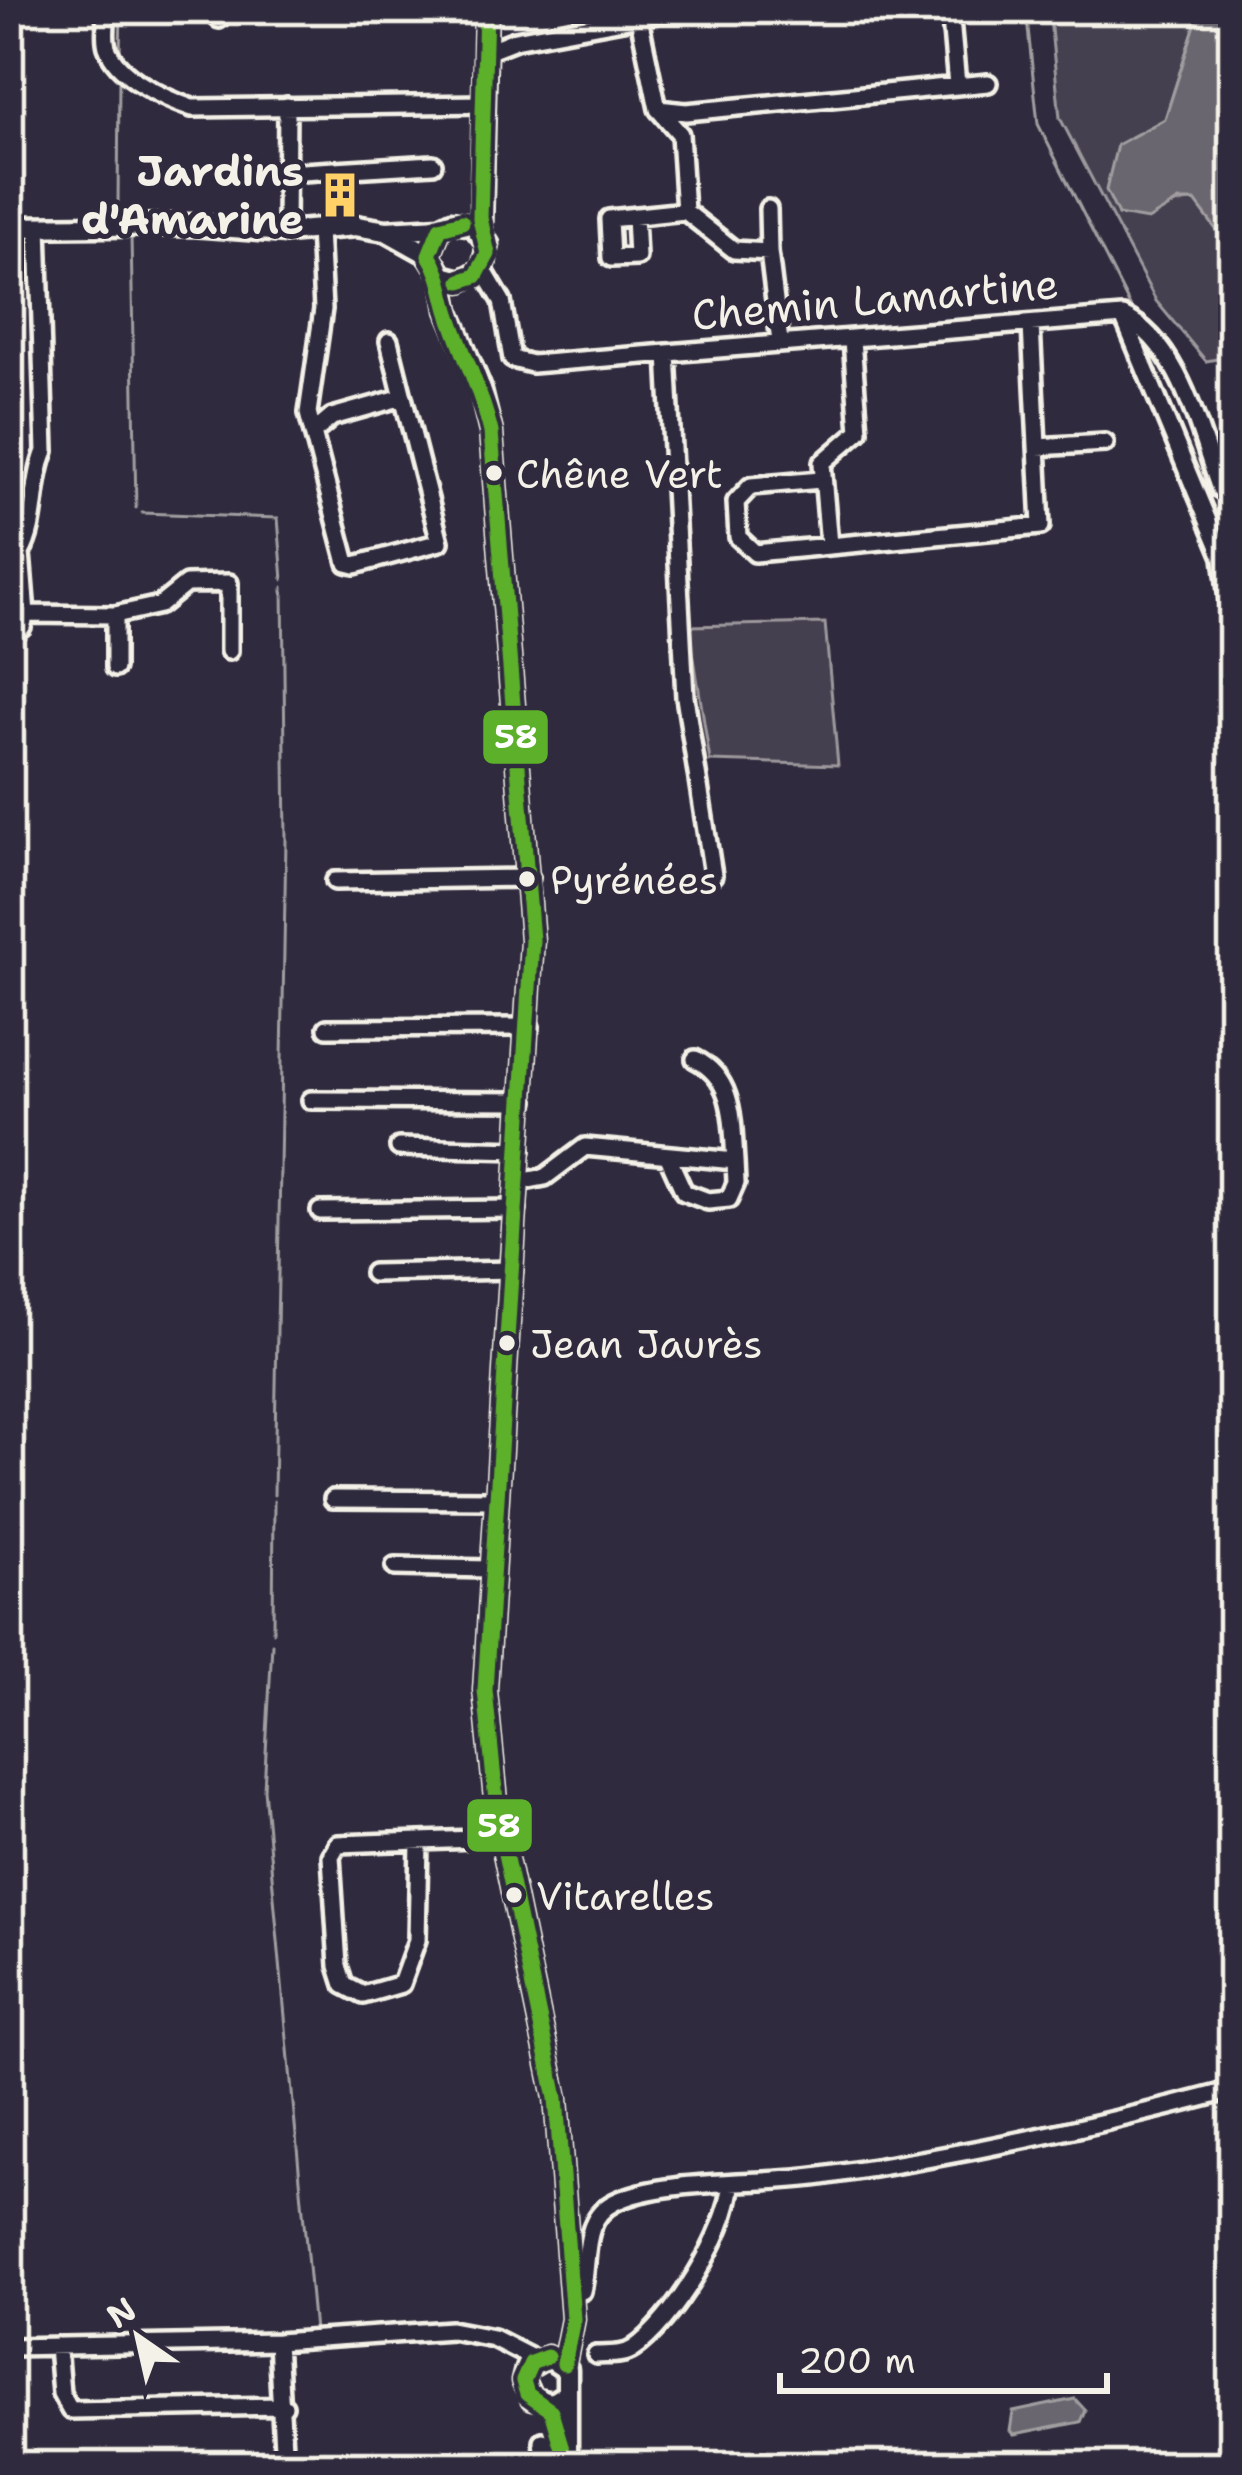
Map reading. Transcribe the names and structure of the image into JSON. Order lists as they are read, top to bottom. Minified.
{"streets":{"street":["Chemin Lamartine"]},"places":{"building":["Jardins d'Amarine"],"other":["Chêne Vert","Pyrénées","Jean Jaurès","Vitarelles"]},"lines":["transit line 58"],"scale_bar":"200 m","north":"top left"}
